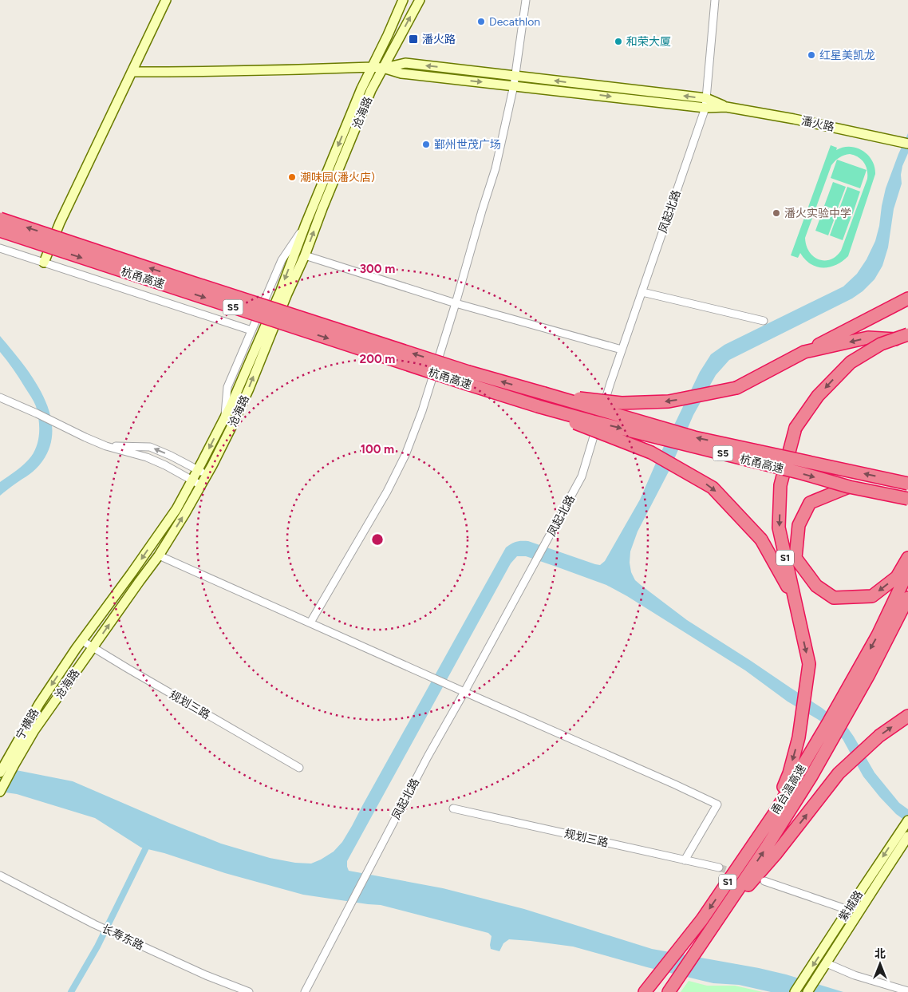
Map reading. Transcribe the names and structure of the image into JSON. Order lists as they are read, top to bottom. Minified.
{"streets":{"highway":["杭甬高速","S5","S1","甬台温高速"],"main road":["沧海路","潘火路","宁横路","紫城路"],"street":["凤起北路","规划三路","长寿东路"]},"crossings":[["沧海路","潘火路"],["沧海路","规划三路"],["沧海路","宁横路"],["潘火路","凤起北路"],["S1","甬台温高速"]],"one_way":["宁横路"],"places":{"other":["Decathlon","和荣大厦","红星美凯龙","鄞州世茂广场","潮味园(潘火店)","潘火实验中学"],"transit":["潘火路"]},"north":"top","rings":["300 m","200 m","100 m"]}
